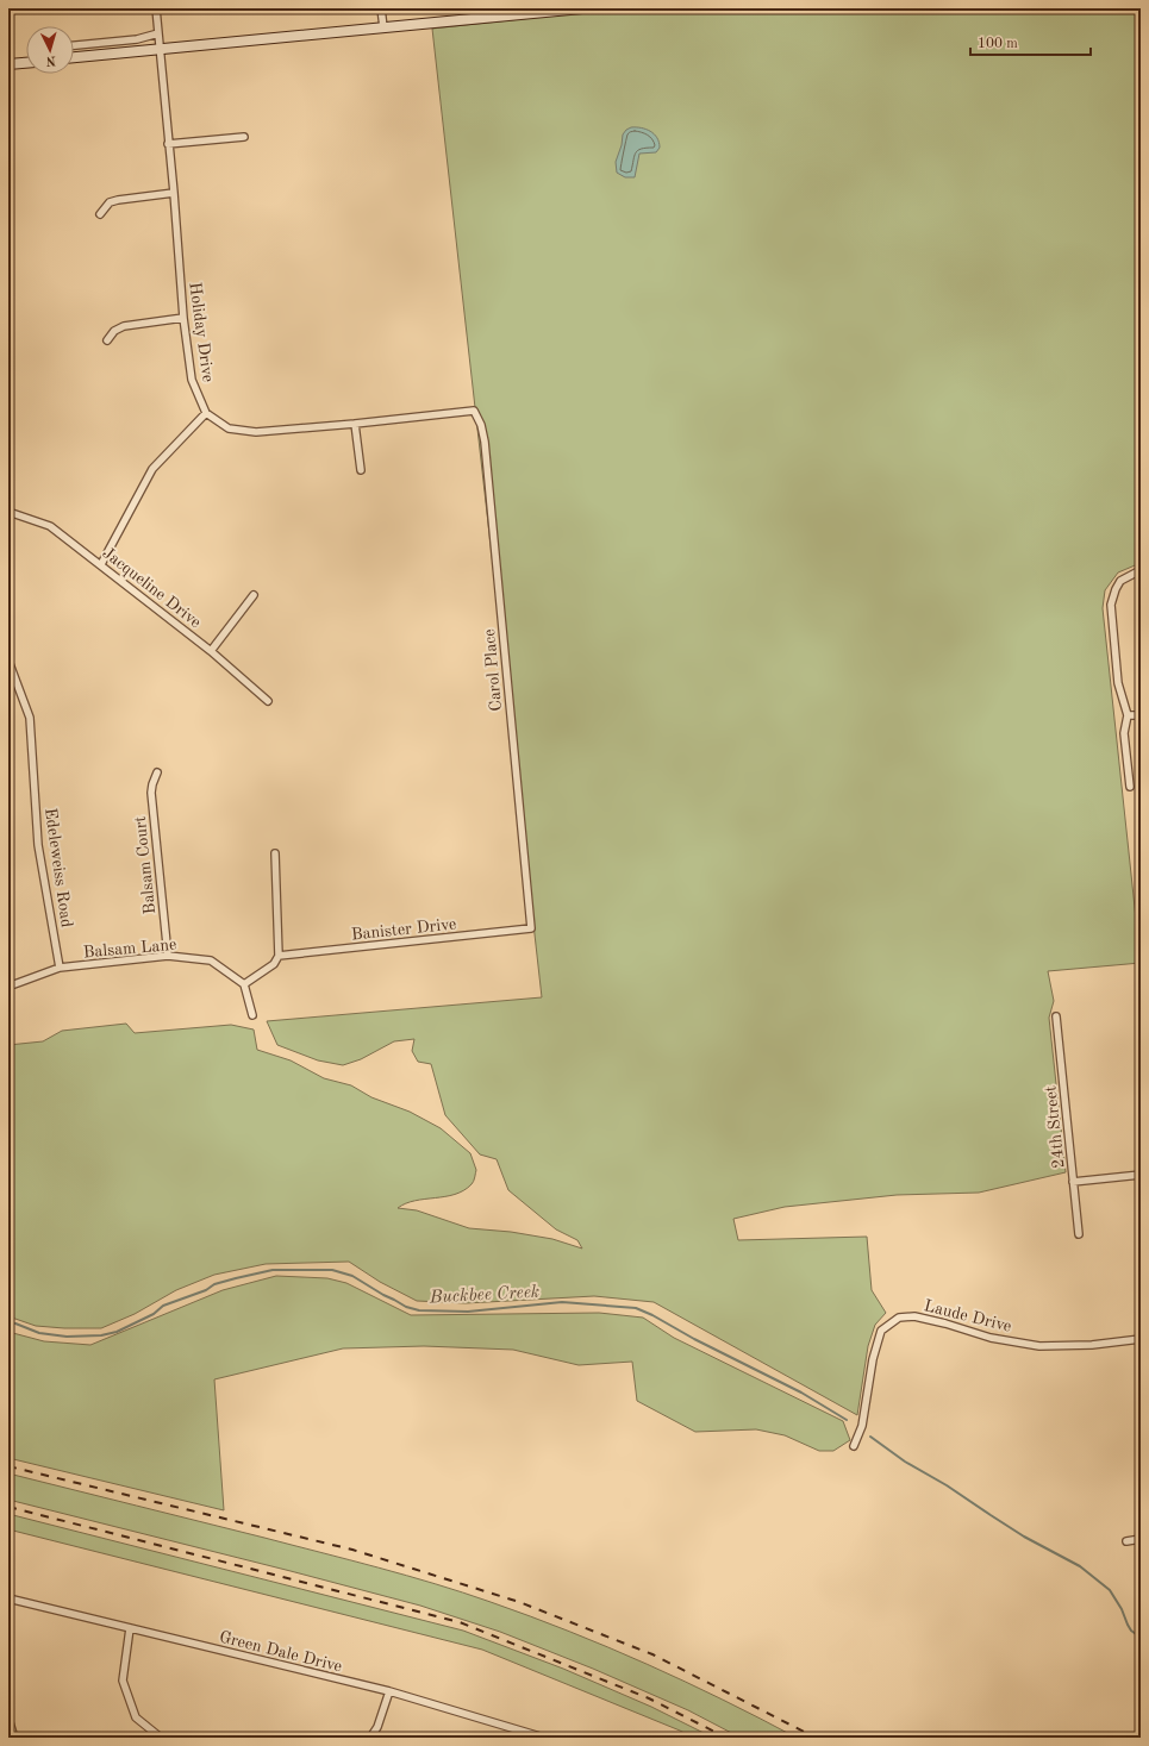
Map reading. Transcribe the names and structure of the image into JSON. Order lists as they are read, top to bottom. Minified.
{"streets":{"street":["Holiday Drive","Jacqueline Drive","Carol Place","Balsam Court","Edeleweiss Road","Banister Drive","Balsam Lane","24th Street","Laude Drive","Green Dale Drive"]},"crossings":[["Carol Place","Banister Drive"],["Balsam Court","Balsam Lane"],["Edeleweiss Road","Balsam Lane"]],"water":["Buckbee Creek"],"scale_bar":"100 m","north":"bottom"}
